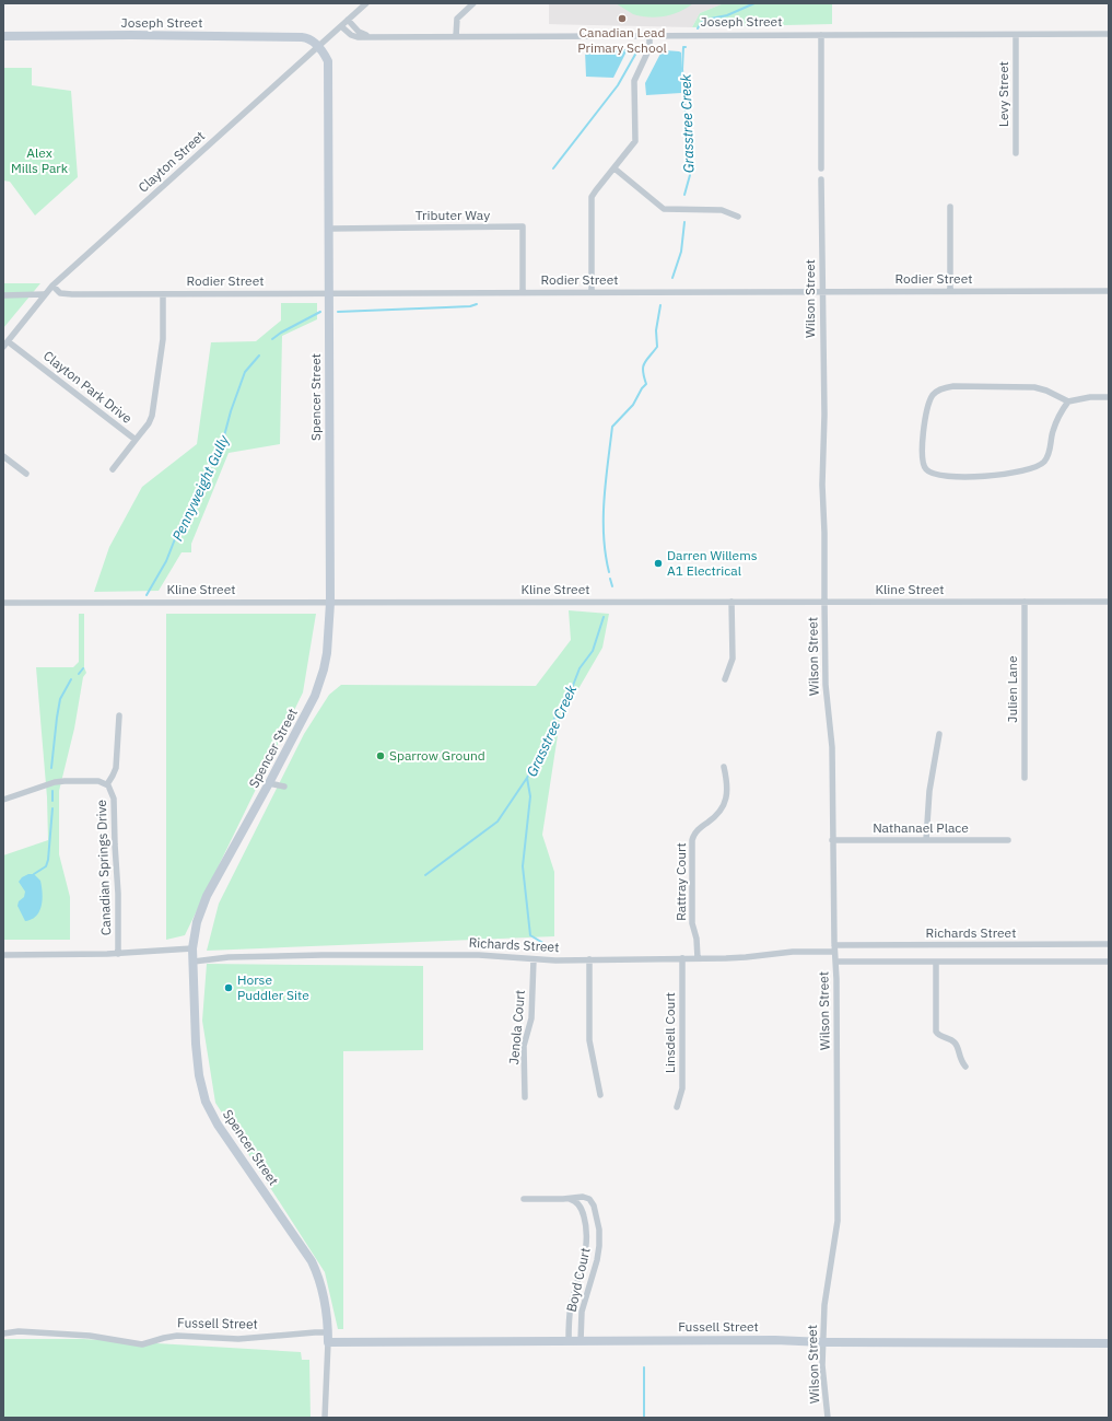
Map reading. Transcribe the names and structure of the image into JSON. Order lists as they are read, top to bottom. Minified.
{"streets":{"street":["Joseph Street","Levy Street","Clayton Street","Tributer Way","Rodier Street","Wilson Street","Clayton Park Drive","Spencer Street","Kline Street","Julien Lane","Nathanael Place","Canadian Springs Drive","Rattray Court","Richards Street","Jenola Court","Linsdell Court","Boyd Court","Fussell Street"]},"crossings":[["Joseph Street","Levy Street"],["Joseph Street","Clayton Street"],["Joseph Street","Spencer Street"],["Clayton Street","Rodier Street"],["Clayton Street","Clayton Park Drive"],["Clayton Street","Spencer Street"],["Tributer Way","Rodier Street"],["Tributer Way","Spencer Street"],["Rodier Street","Wilson Street"],["Rodier Street","Clayton Park Drive"],["Rodier Street","Spencer Street"],["Wilson Street","Kline Street"],["Wilson Street","Nathanael Place"],["Wilson Street","Richards Street"],["Wilson Street","Fussell Street"],["Spencer Street","Kline Street"],["Spencer Street","Richards Street"],["Spencer Street","Fussell Street"],["Kline Street","Julien Lane"],["Rattray Court","Richards Street"],["Richards Street","Jenola Court"],["Richards Street","Linsdell Court"],["Boyd Court","Fussell Street"]],"water":["Grasstree Creek","Pennyweight Gully"],"parks":["Alex Mills Park"],"places":["Canadian Lead Primary School","Darren Willems A1 Electrical","Sparrow Ground","Horse Puddler Site"]}
